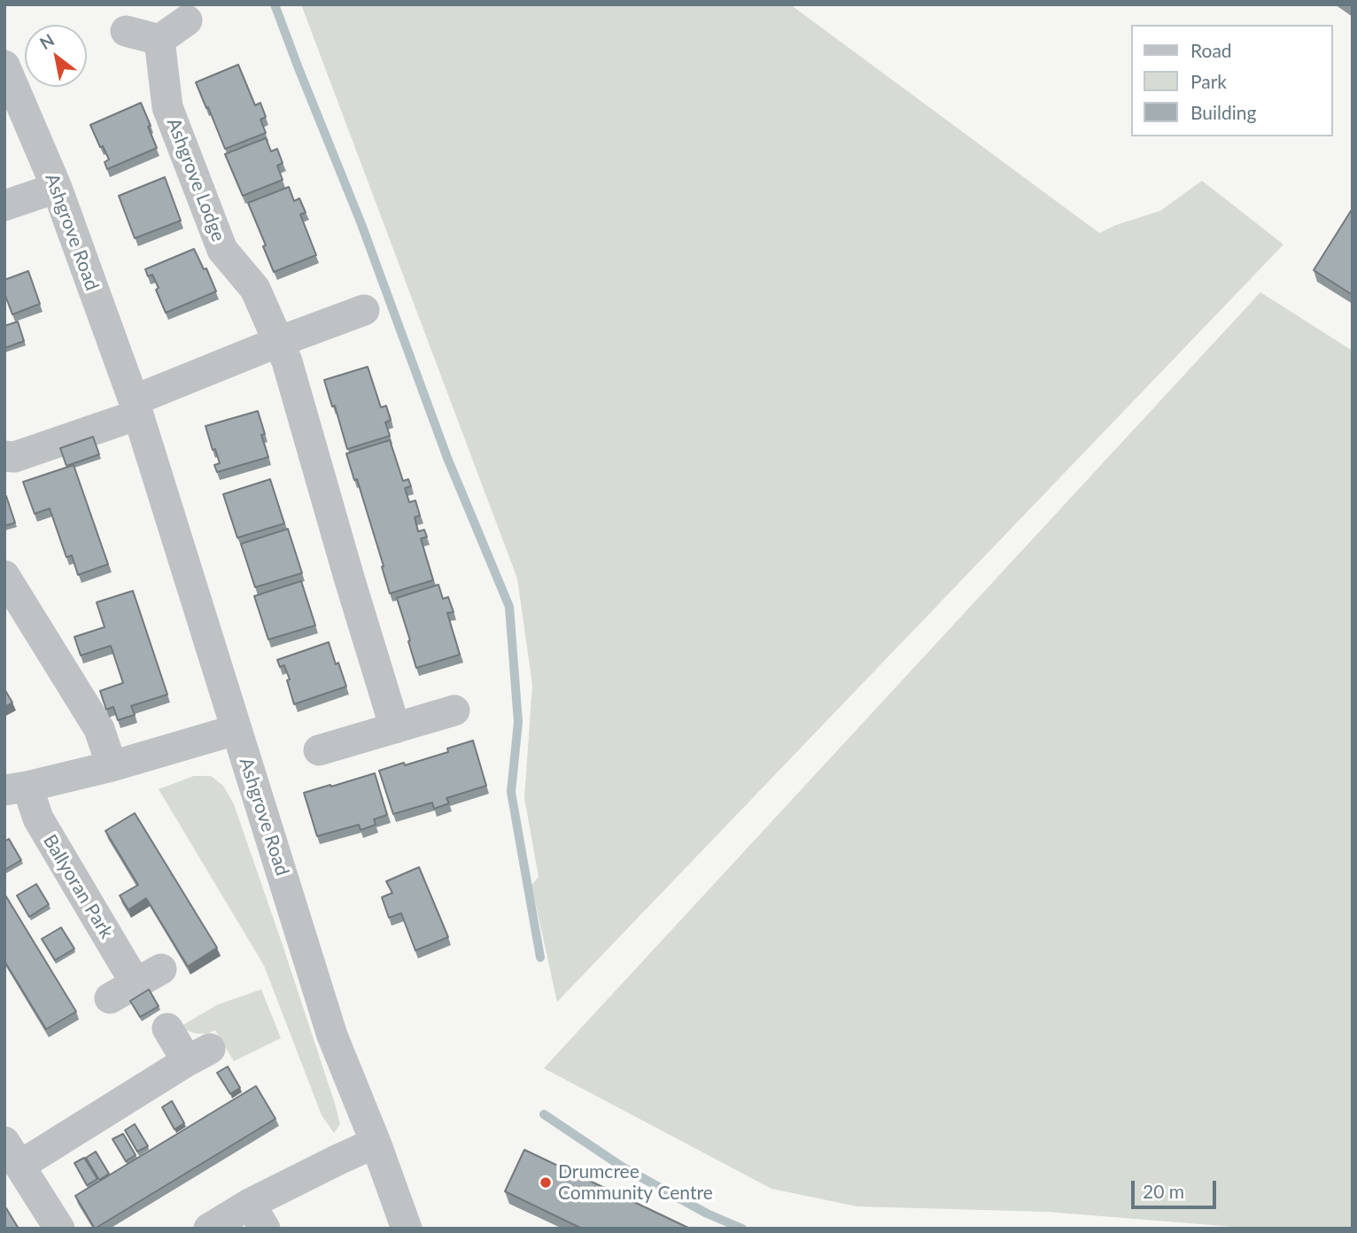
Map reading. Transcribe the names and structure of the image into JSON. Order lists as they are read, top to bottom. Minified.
{"streets":{"street":["Ashgrove Lodge","Ashgrove Road","Ballyoran Park"]},"crossings":[["Ashgrove Road","Ballyoran Park"]],"places":["Drumcree Community Centre"],"legend":["Road","Park","Building"],"scale_bar":"20 m","north":"top left"}
